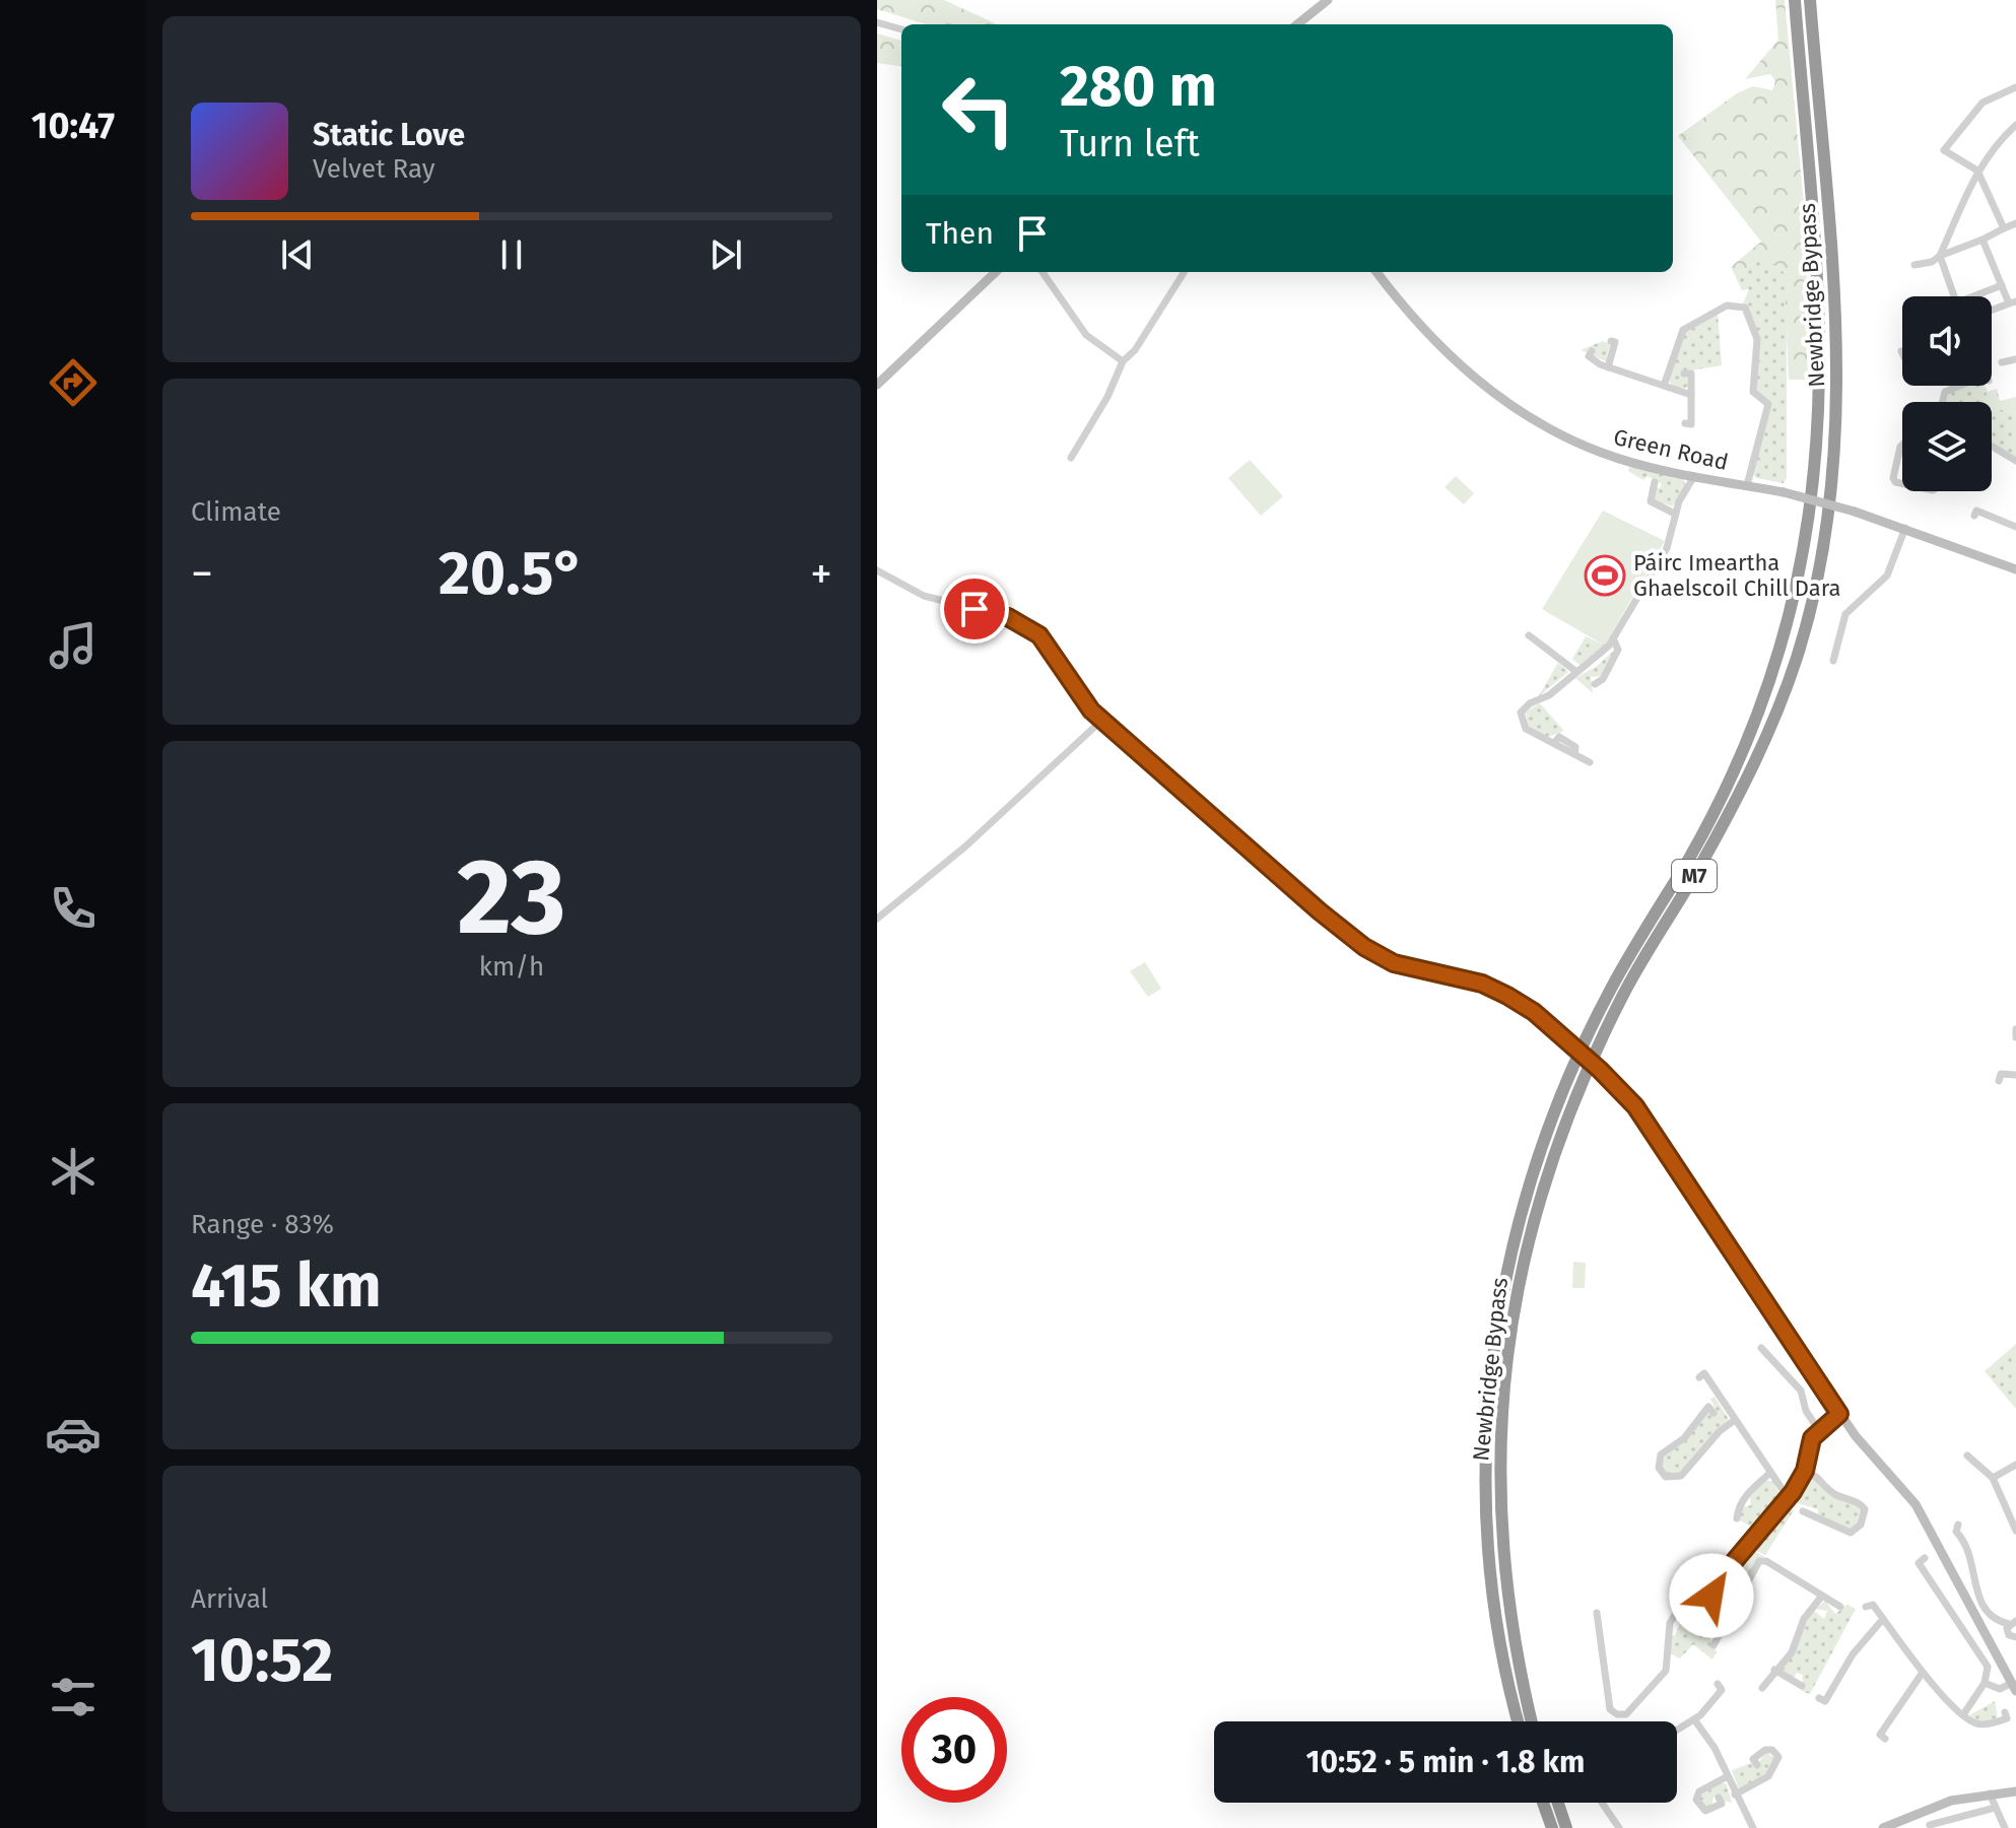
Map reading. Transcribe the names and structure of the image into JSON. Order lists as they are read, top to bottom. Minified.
{"streets":{"highway":["Newbridge Bypass","M7"],"street":["Green Road"]},"places":{"sports":["Páirc Imeartha Ghaelscoil Chill Dara"]},"page":{"tabs":"10:47","turn":["280 m","Turn left"],"song":["Static Love","Velvet Ray"],"then":"Then","tile":["Climate",["23","km/h"],["Range · 83%","415 km"],["Arrival","10:52"]],"heat":["−","20.5°","+"],"limit":"30","trip":"10:52 · 5 min · 1.8 km"}}
